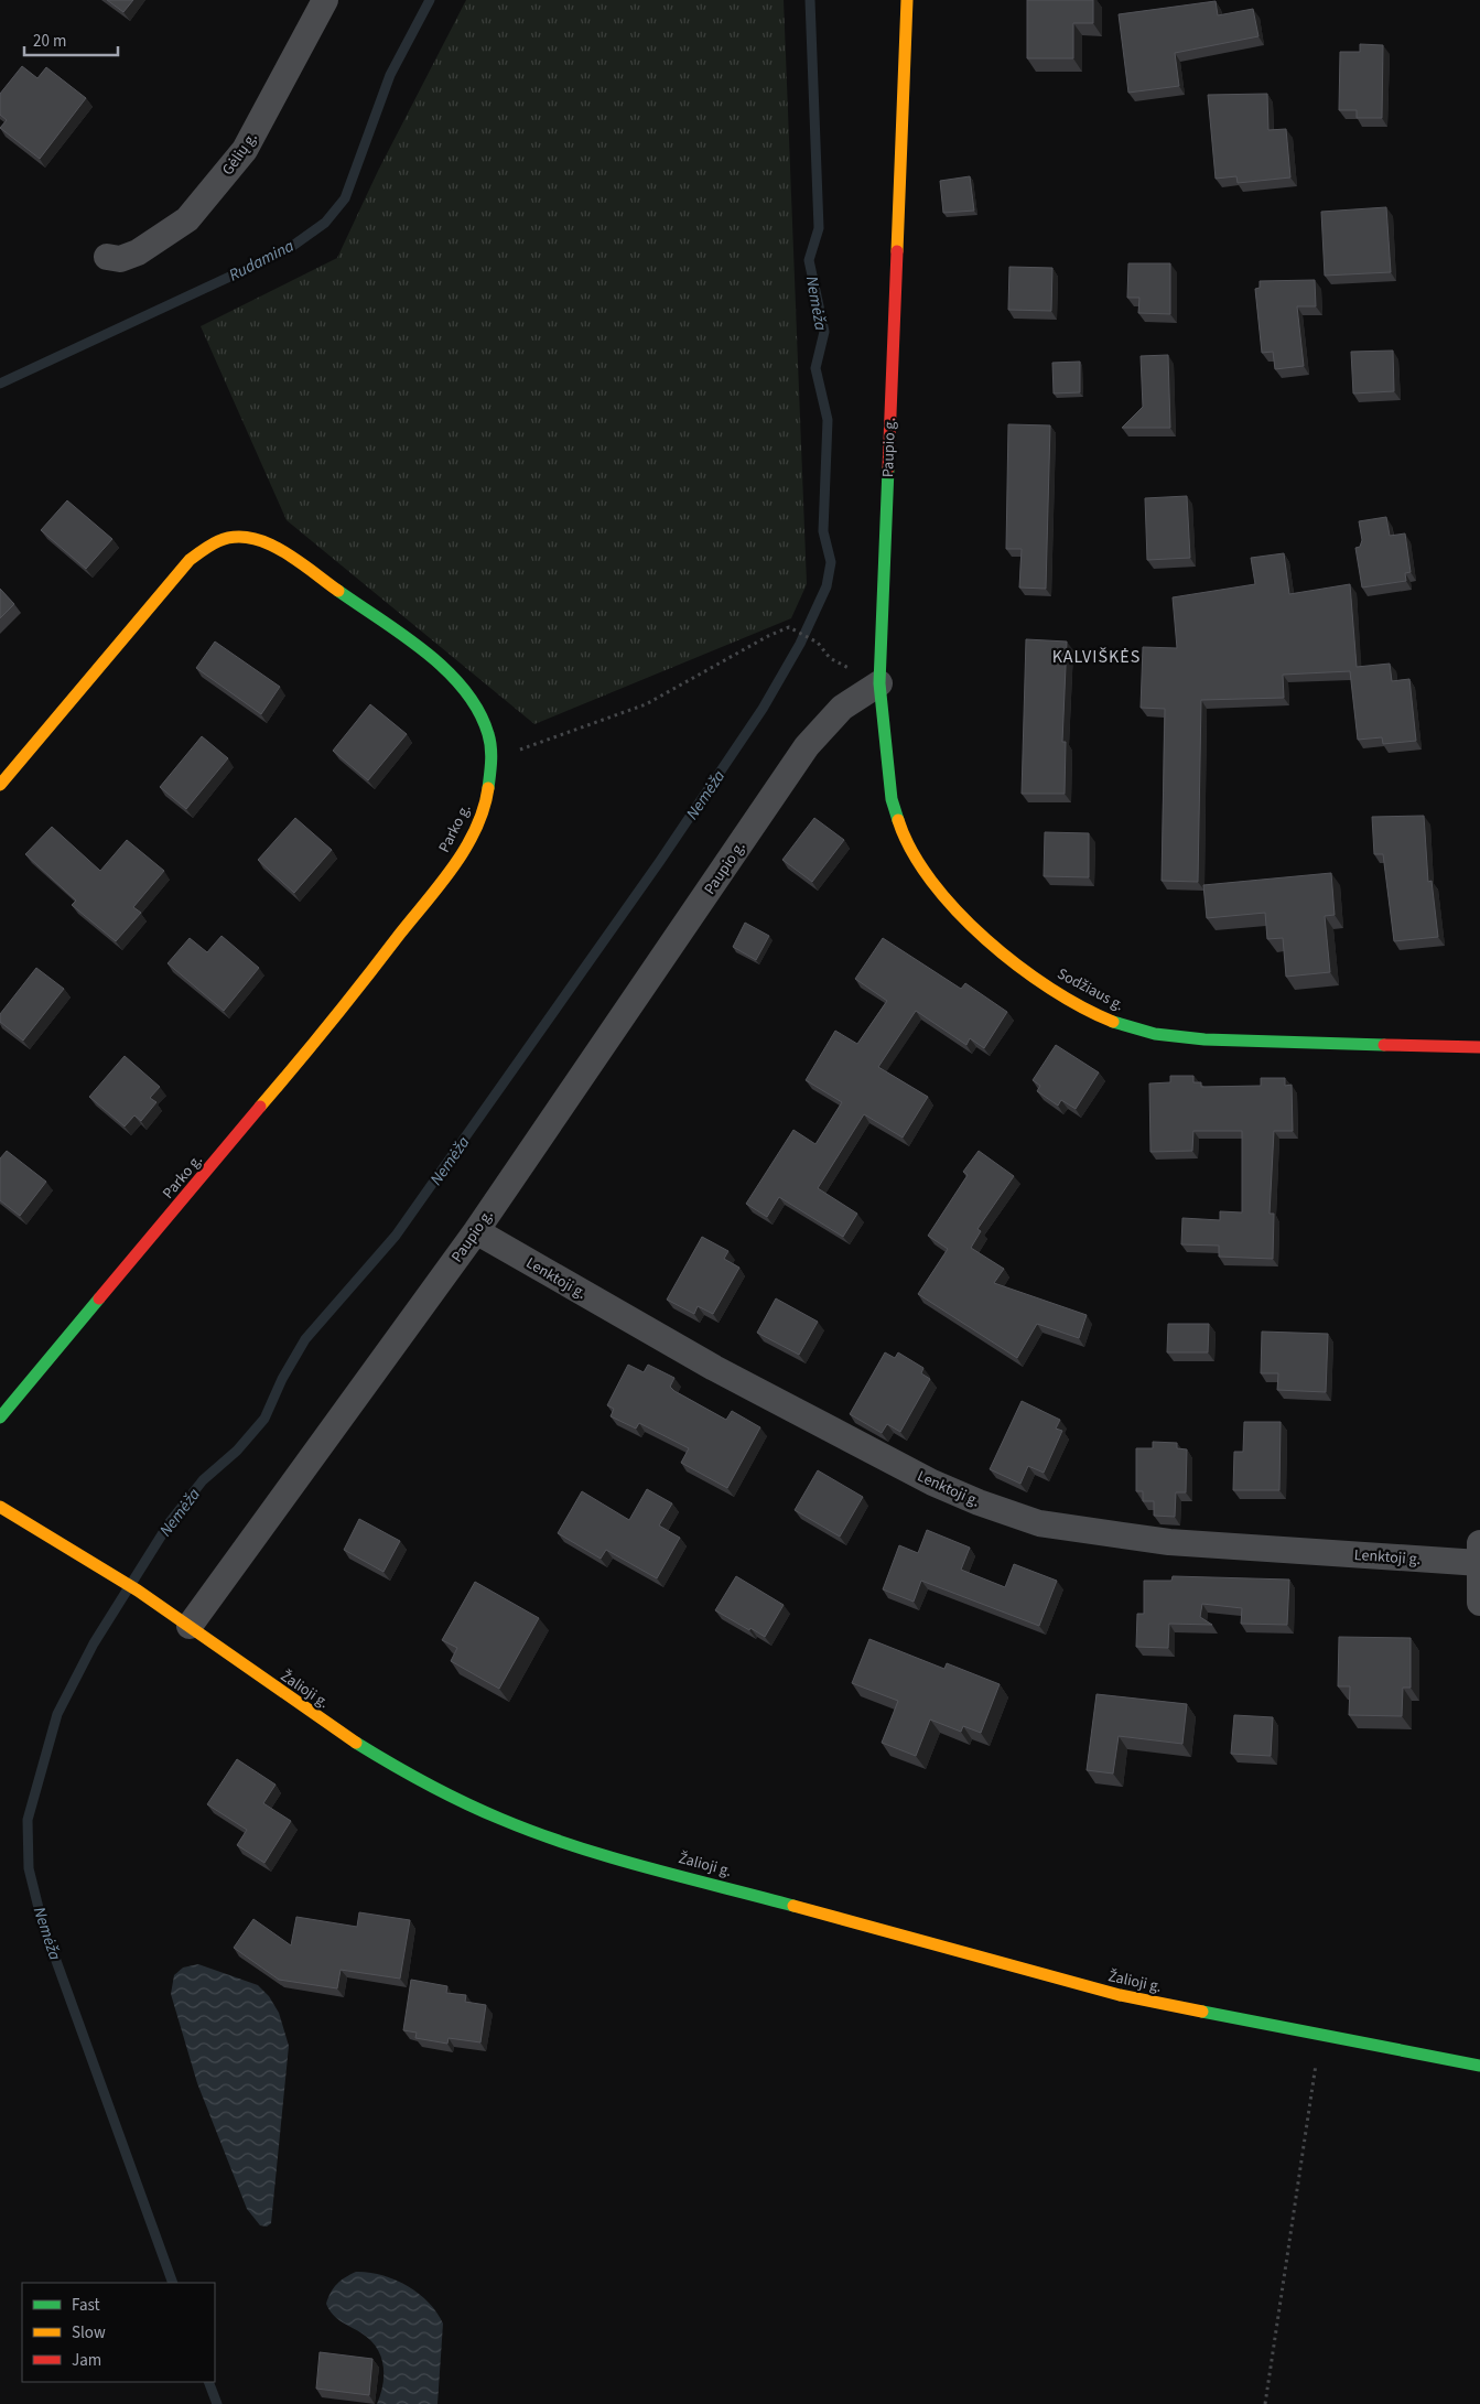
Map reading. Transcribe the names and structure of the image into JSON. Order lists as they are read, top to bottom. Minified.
{"streets":{"street":["Gėlių g.","Paupio g.","Parko g.","Sodžiaus g.","Lenktoji g.","Žalioji g."]},"crossings":[["Paupio g.","Sodžiaus g."],["Paupio g.","Lenktoji g."],["Paupio g.","Žalioji g."]],"districts":["KALVIŠKĖS"],"water":["Rudamina","Nemėža"],"legend":["Fast","Slow","Jam"],"scale_bar":"20 m"}
